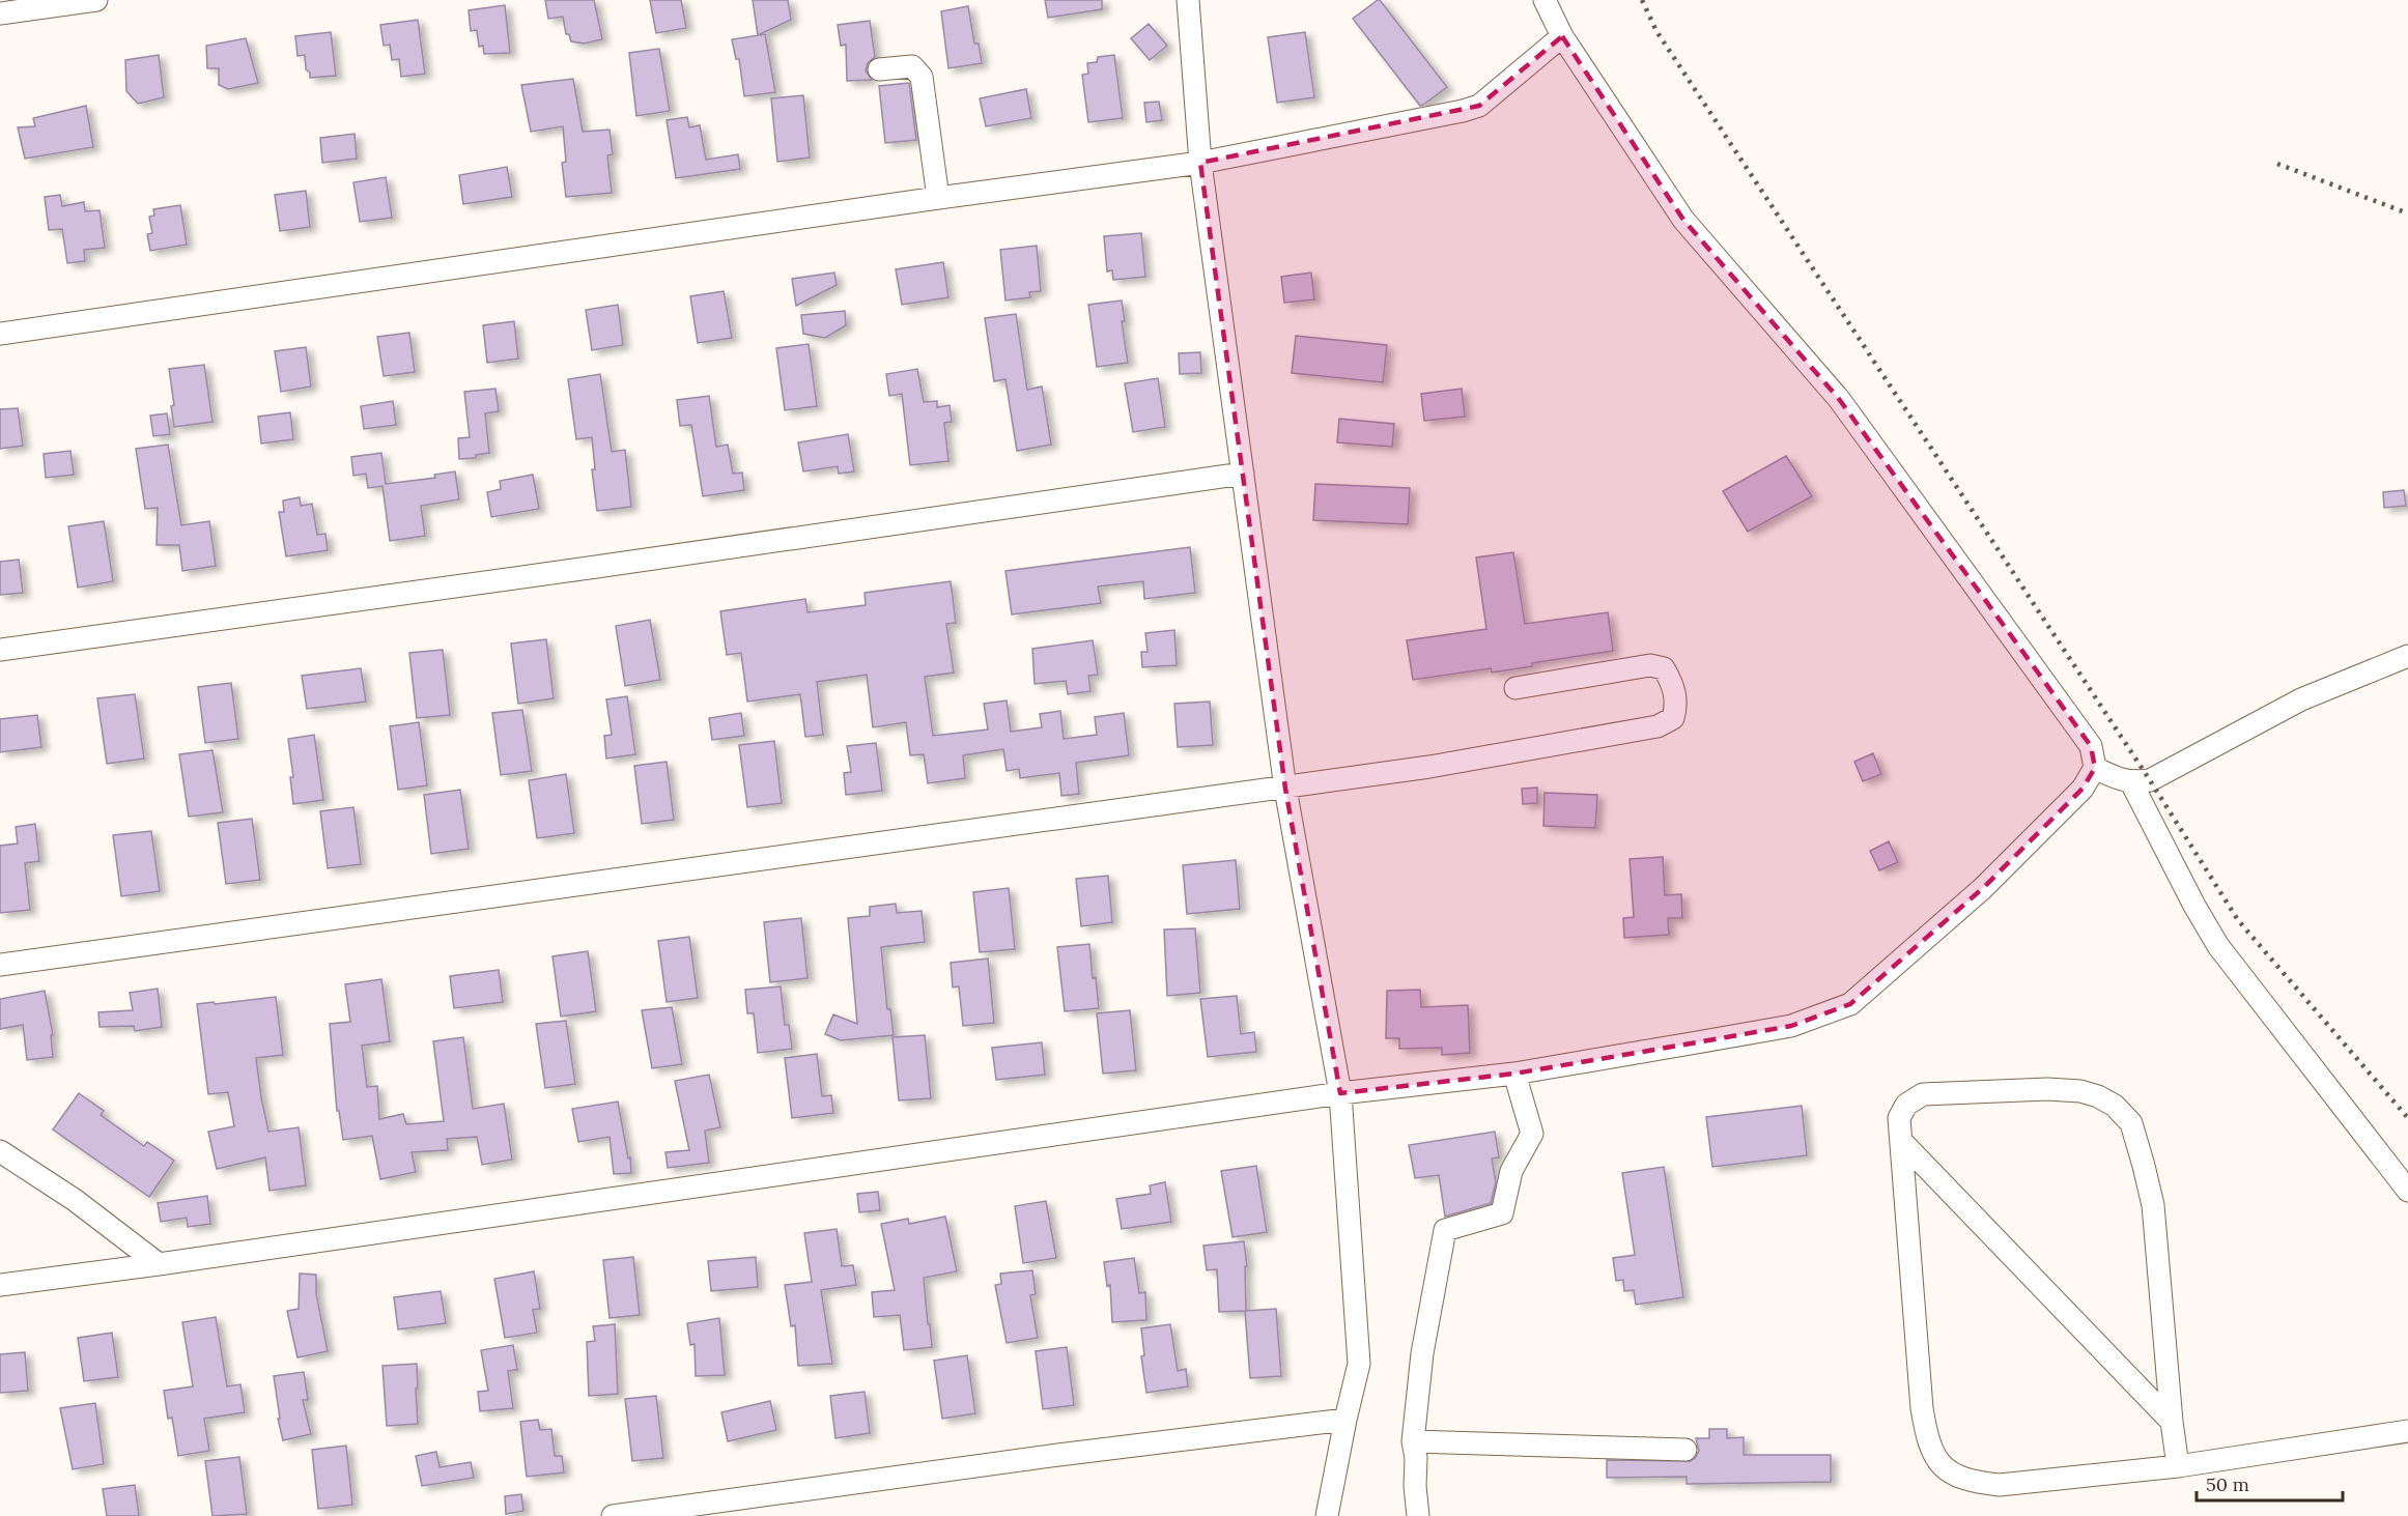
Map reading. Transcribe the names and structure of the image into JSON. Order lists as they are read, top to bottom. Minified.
{"scale_bar":"50 m"}
